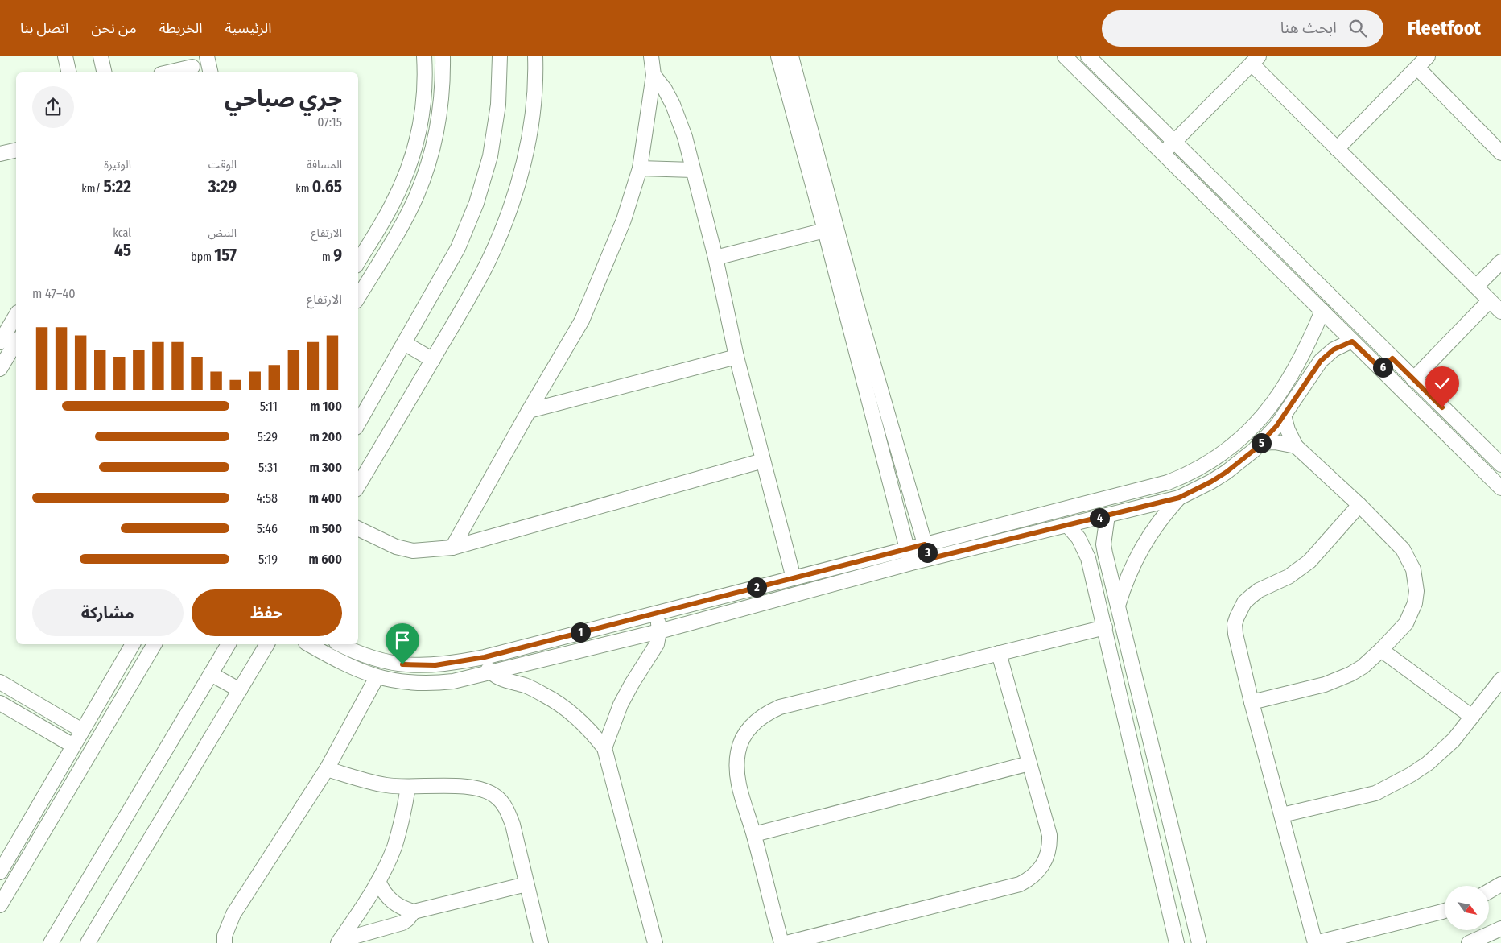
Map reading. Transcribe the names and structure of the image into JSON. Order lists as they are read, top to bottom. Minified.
{"north":"bottom right","page":{"header":"Fleetfoot","search":"ابحث هنا","nav":["الرئيسية","الخريطة","من نحن","اتصل بنا"],"heading":["جري صباحي","07:15"],"stats":[["المسافة","0.65 km"],["الوقت","3:29"],["الوتيرة","5:22 /km"],["الارتفاع","9 m"],["النبض","157 bpm"],["kcal","45"]],"chart":["الارتفاع","40–47 m"],"pins":["6","5","4","3","2","1"],"list":[{"name":"100 m","note":"5:11"},{"name":"200 m","note":"5:29"},{"name":"300 m","note":"5:31"},{"name":"400 m","note":"4:58"},{"name":"500 m","note":"5:46"},{"name":"600 m","note":"5:19"}],"buttons":["حفظ","مشاركة"]}}
